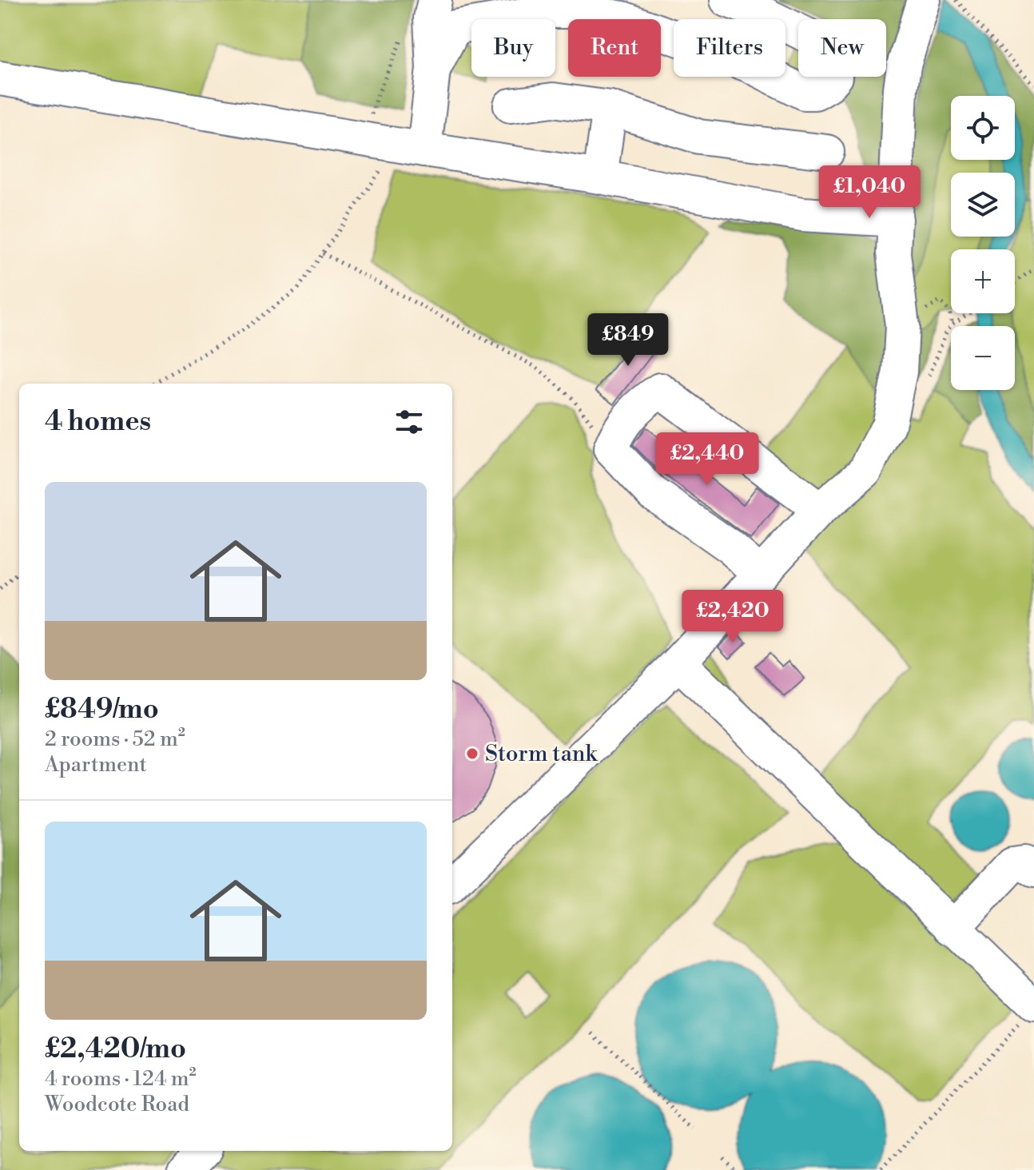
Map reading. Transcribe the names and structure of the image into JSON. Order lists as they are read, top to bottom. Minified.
{"places":["Storm tank"],"page":{"chip":["Buy","Rent","Filters","New"],"map_buttons":["+","−"],"price":["£1,040","£849","£2,440","£2,420"],"heading":"4 homes","list":[{"name":"£849/mo","note":"2 rooms · 52 m² · Apartment"},{"name":"£2,420/mo","note":"4 rooms · 124 m² · Woodcote Road"}]}}
